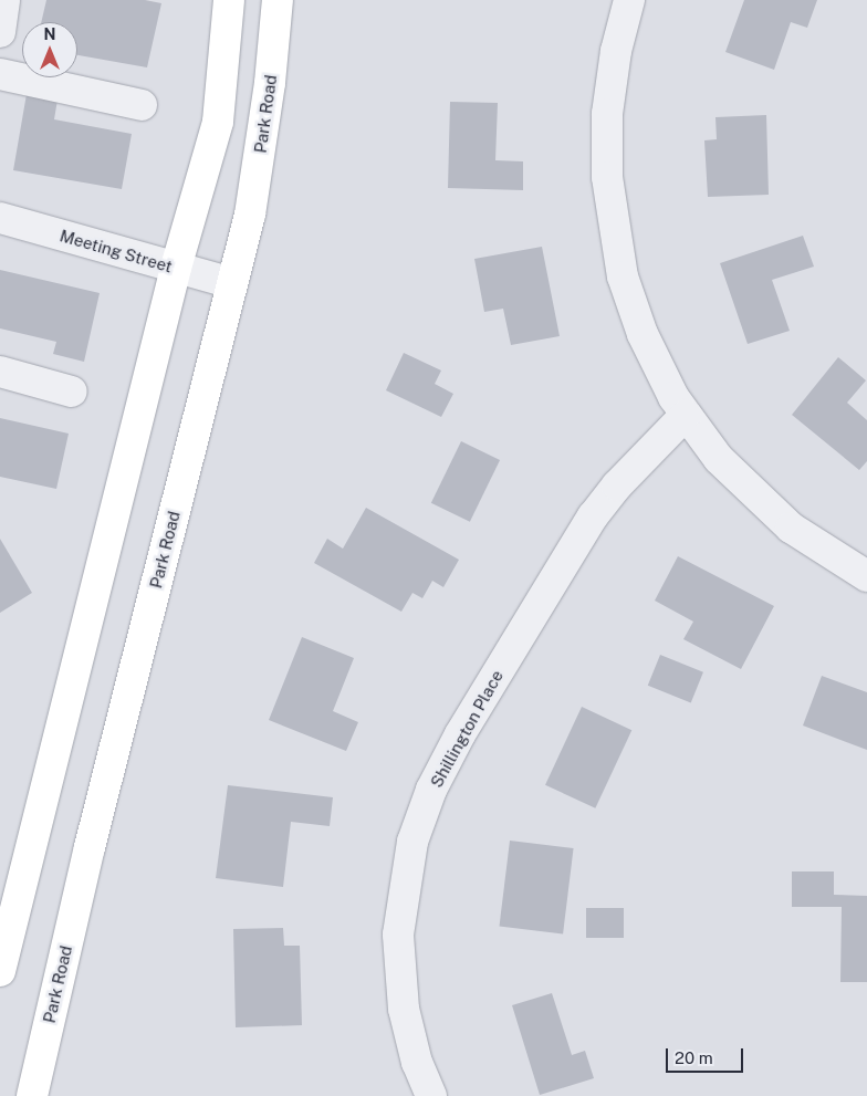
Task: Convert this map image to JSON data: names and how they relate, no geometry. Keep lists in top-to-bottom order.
{
  "streets": {
    "main road": ["Park Road"],
    "street": ["Meeting Street", "Shillington Place"]
  },
  "crossings": [
    ["Park Road", "Meeting Street"]
  ],
  "scale_bar": "20 m",
  "north": "top"
}
